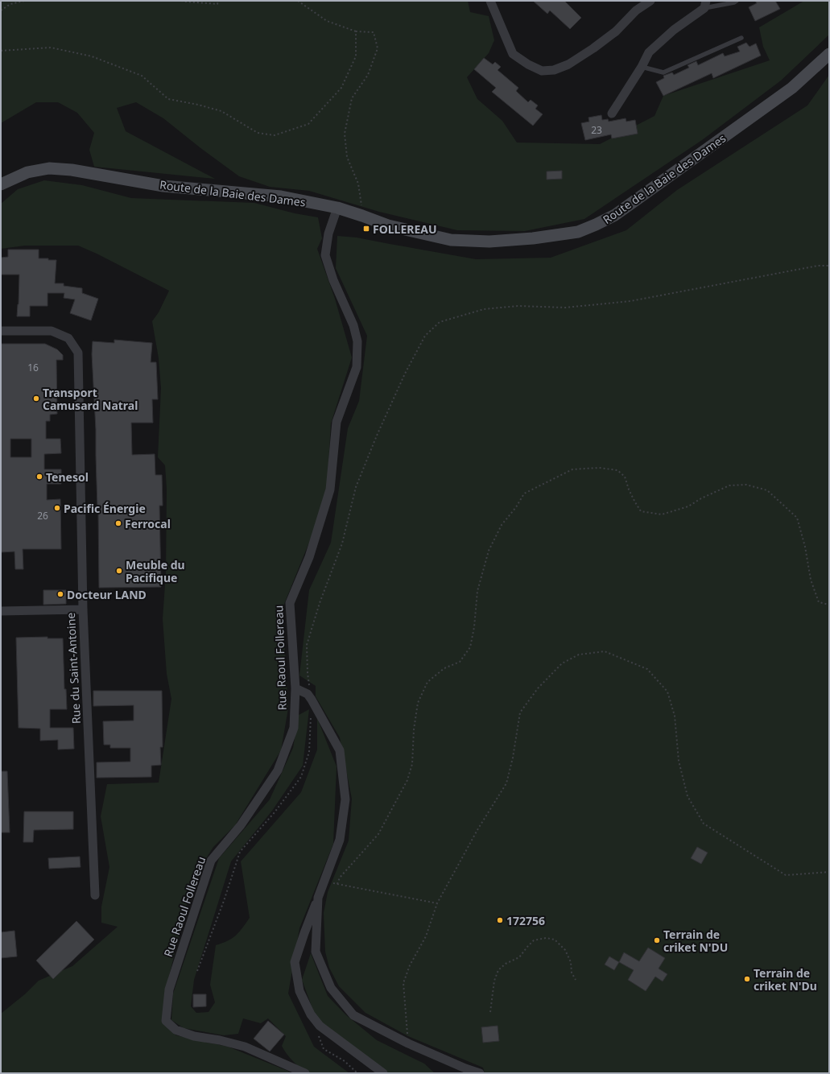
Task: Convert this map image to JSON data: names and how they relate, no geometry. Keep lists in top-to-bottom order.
{
  "streets": {
    "main road": ["Route de la Baie des Dames"],
    "street": ["Rue Raoul Follereau", "Rue du Saint-Antoine"]
  },
  "crossings": [
    ["Route de la Baie des Dames", "Rue Raoul Follereau"]
  ],
  "places": {
    "transit": ["FOLLEREAU"],
    "other": [
      "Transport Camusard Natral",
      "Tenesol",
      "Pacific Énergie",
      "Ferrocal",
      "Meuble du Pacifique",
      "Docteur LAND",
      "172756",
      "Terrain de criket N'DU",
      "Terrain de criket N'Du"
    ]
  },
  "house_numbers": ["23", "16", "26"]
}
